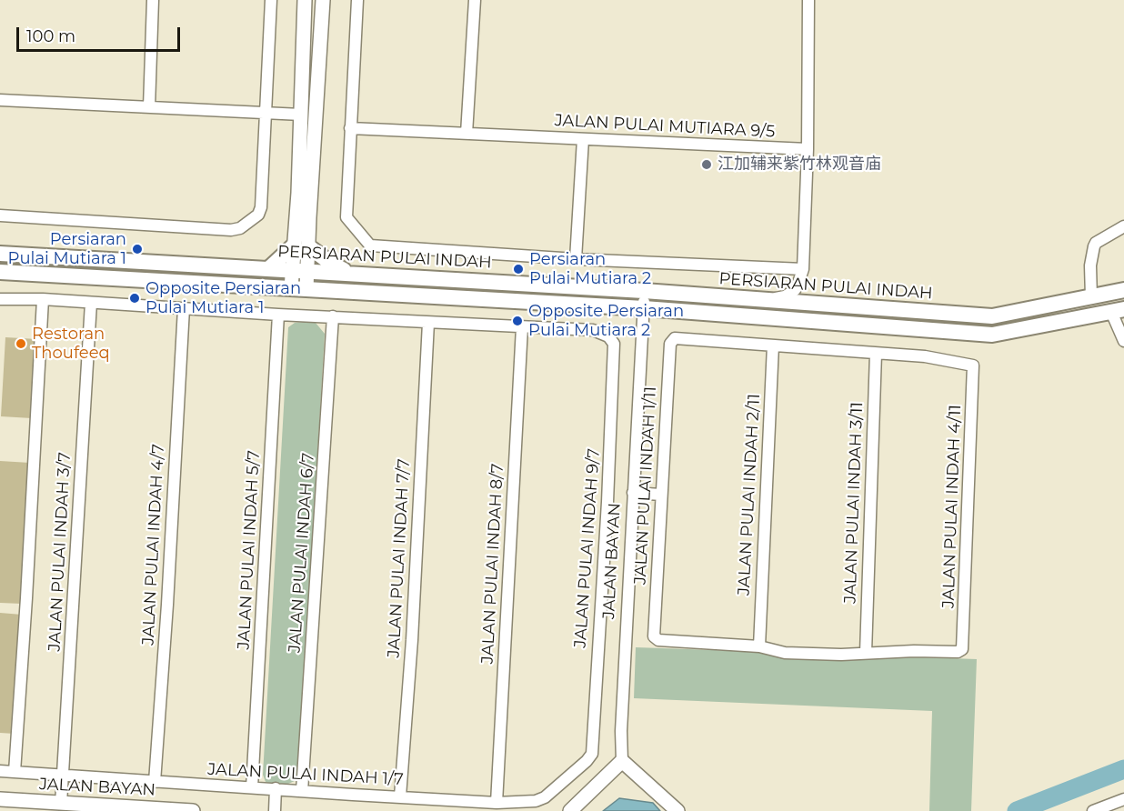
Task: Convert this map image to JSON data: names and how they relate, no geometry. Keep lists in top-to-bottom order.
{
  "streets": {
    "main road": ["PERSIARAN PULAI INDAH"],
    "street": [
      "JALAN PULAI MUTIARA 9/5",
      "JALAN PULAI INDAH 1/11",
      "JALAN PULAI INDAH 2/11",
      "JALAN PULAI INDAH 3/11",
      "JALAN PULAI INDAH 4/11",
      "JALAN PULAI INDAH 4/7",
      "JALAN PULAI INDAH 9/7",
      "JALAN PULAI INDAH 5/7",
      "JALAN PULAI INDAH 3/7",
      "JALAN PULAI INDAH 6/7",
      "JALAN PULAI INDAH 7/7",
      "JALAN BAYAN",
      "JALAN PULAI INDAH 8/7",
      "JALAN PULAI INDAH 1/7"
    ]
  },
  "crossings": [
    ["PERSIARAN PULAI INDAH", "JALAN BAYAN"],
    ["JALAN PULAI INDAH 1/11", "JALAN PULAI INDAH 2/11"],
    ["JALAN PULAI INDAH 3/11", "JALAN PULAI INDAH 4/11"],
    ["JALAN PULAI INDAH 4/7", "JALAN PULAI INDAH 1/7"],
    ["JALAN PULAI INDAH 9/7", "JALAN PULAI INDAH 8/7"],
    ["JALAN PULAI INDAH 9/7", "JALAN PULAI INDAH 1/7"],
    ["JALAN PULAI INDAH 5/7", "JALAN PULAI INDAH 1/7"],
    ["JALAN PULAI INDAH 3/7", "JALAN BAYAN"],
    ["JALAN PULAI INDAH 3/7", "JALAN PULAI INDAH 1/7"],
    ["JALAN PULAI INDAH 6/7", "JALAN PULAI INDAH 1/7"],
    ["JALAN PULAI INDAH 7/7", "JALAN PULAI INDAH 1/7"],
    ["JALAN PULAI INDAH 8/7", "JALAN PULAI INDAH 1/7"]
  ],
  "places": [
    "江加辅来紫竹林观音庙",
    "Persiaran Pulai Mutiara 1",
    "Persiaran Pulai Mutiara 2",
    "Opposite Persiaran Pulai Mutiara 1",
    "Opposite Persiaran Pulai Mutiara 2",
    "Restoran Thoufeeq"
  ],
  "scale_bar": "100 m"
}
